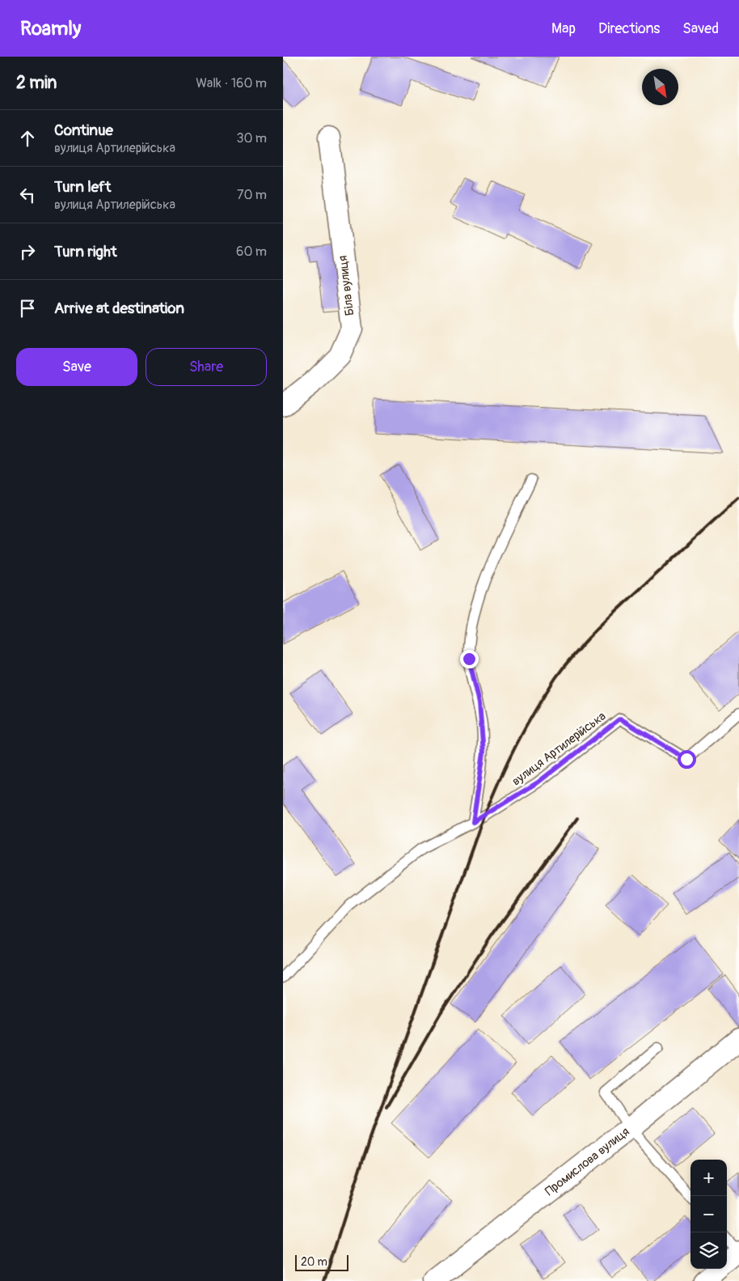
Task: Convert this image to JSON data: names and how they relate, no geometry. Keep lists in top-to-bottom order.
{
  "streets": {
    "street": ["Біла вулиця", "Промислова вулиця"],
    "lane": ["вулиця Артилерійська"]
  },
  "scale_bar": "20 m",
  "north": "bottom right",
  "page": {
    "header": "Roamly",
    "nav": ["Map", "Directions", "Saved"],
    "heading": ["2 min", "Walk · 160 m"],
    "list": [
      ["Continue", "вулиця Артилерійська", "30 m"],
      ["Turn left", "вулиця Артилерійська", "70 m"],
      ["Turn right", "60 m"],
      "Arrive at destination"
    ],
    "buttons": ["Save", "Share"],
    "map_buttons": ["+", "−"],
    "scale": "20 m"
  }
}
